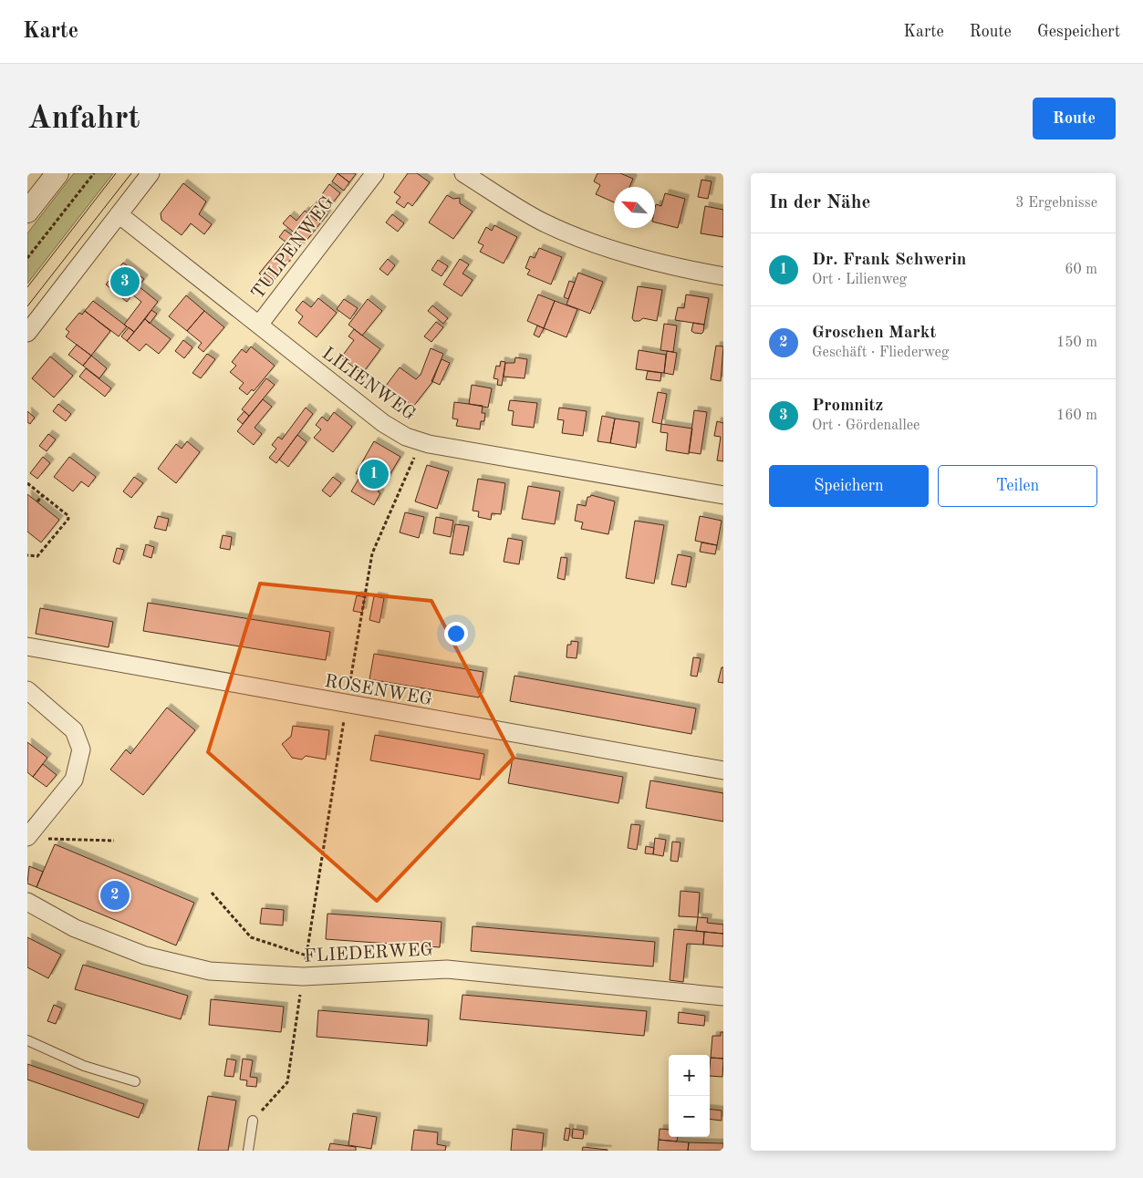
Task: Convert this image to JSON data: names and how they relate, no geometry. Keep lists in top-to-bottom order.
{
  "streets": {
    "street": [
      "TULPENWEG",
      "LILIENWEG",
      "ROSENWEG",
      "FLIEDERWEG"
    ]
  },
  "crossings": [
    ["TULPENWEG", "LILIENWEG"]
  ],
  "north": "top left",
  "page": {
    "header": "Karte",
    "nav": ["Karte", "Route", "Gespeichert"],
    "buttons": [
      "Route",
      ["Speichern", "Teilen"]
    ],
    "title": "Anfahrt",
    "heading": ["In der Nähe", "3 Ergebnisse"],
    "list": [
      {
        "mark": "1",
        "name": "Dr. Frank Schwerin",
        "note": "Ort · Lilienweg",
        "value": "60 m"
      },
      {
        "mark": "2",
        "name": "Groschen Markt",
        "note": "Geschäft · Fliederweg",
        "value": "150 m"
      },
      {
        "mark": "3",
        "name": "Promnitz",
        "note": "Ort · Gördenallee",
        "value": "160 m"
      }
    ],
    "pins": ["3", "1", "2"],
    "map_buttons": ["+", "−"]
  }
}
